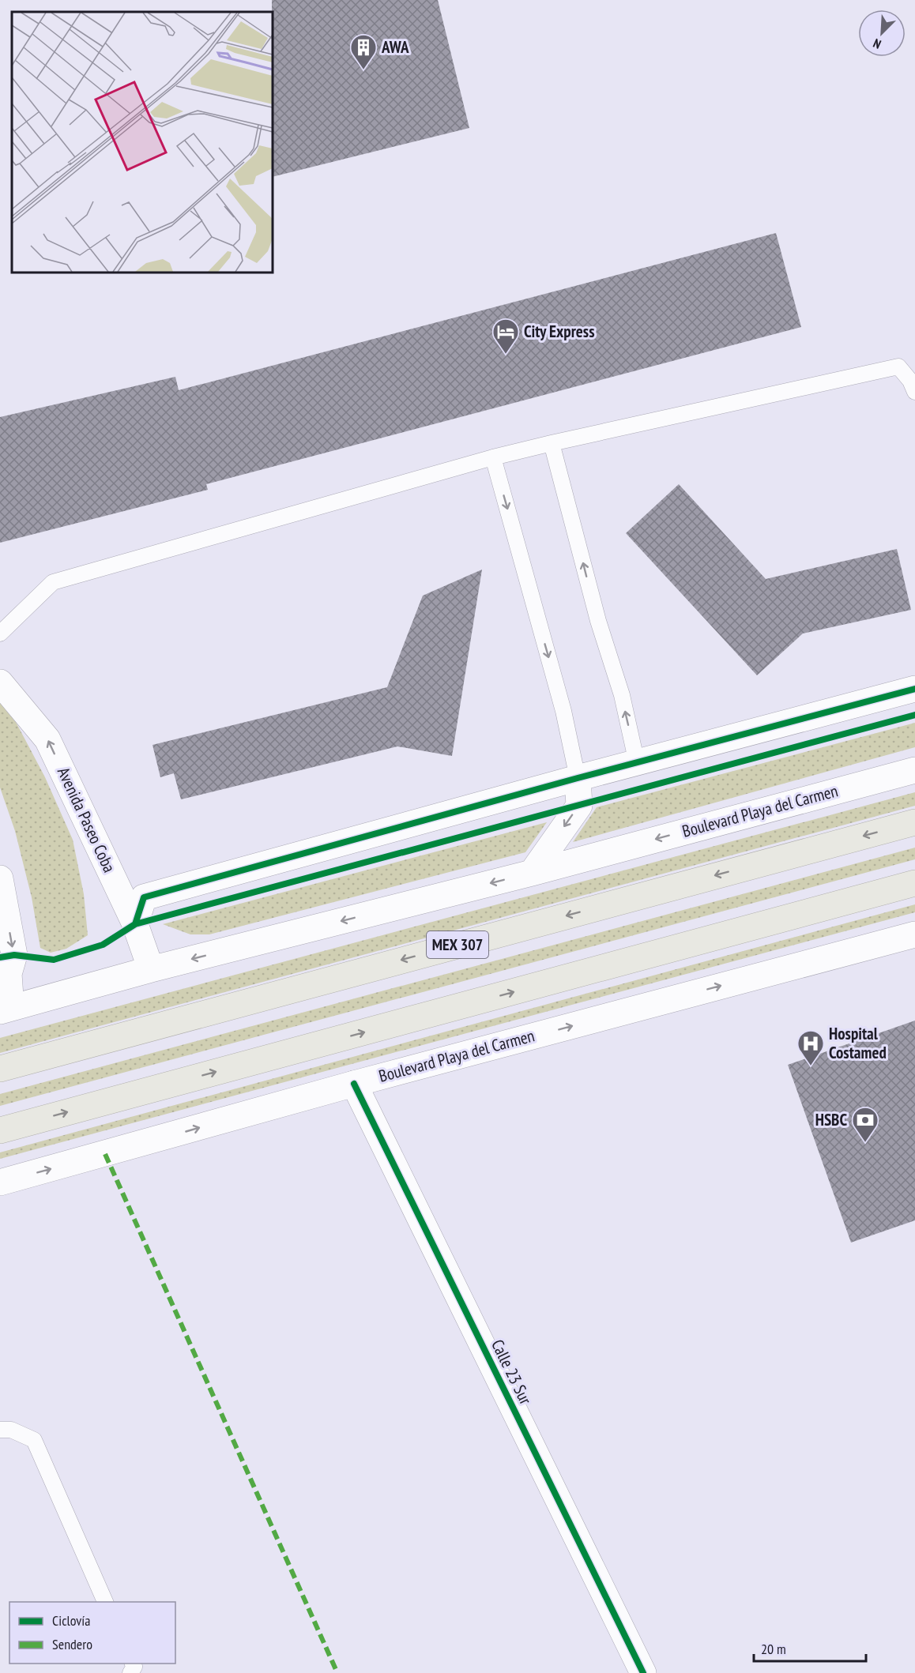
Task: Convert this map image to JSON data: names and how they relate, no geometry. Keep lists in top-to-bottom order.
{
  "streets": {
    "highway": ["MEX 307"],
    "main road": ["Boulevard Playa del Carmen", "Avenida Paseo Coba", "Calle 23 Sur"]
  },
  "crossings": [
    ["Boulevard Playa del Carmen", "Avenida Paseo Coba"],
    ["Boulevard Playa del Carmen", "Calle 23 Sur"]
  ],
  "one_way": ["Avenida Paseo Coba"],
  "places": {
    "building": ["AWA"],
    "hotel": ["City Express"],
    "hospital": ["Hospital Costamed"],
    "bank": ["HSBC"]
  },
  "legend": ["Ciclovía", "Sendero"],
  "scale_bar": "20 m",
  "north": "bottom left"
}
